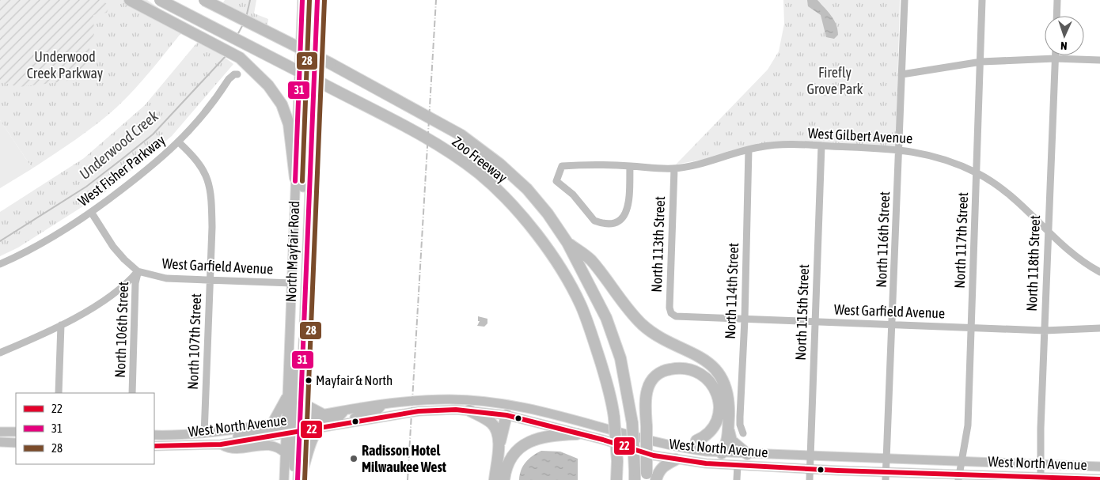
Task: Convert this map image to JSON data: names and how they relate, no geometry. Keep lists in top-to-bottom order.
{
  "streets": {
    "highway": ["Zoo Freeway"],
    "main road": ["North Mayfair Road", "West North Avenue"],
    "street": [
      "West Gilbert Avenue",
      "West Fisher Parkway",
      "North 116th Street",
      "North 117th Street",
      "North 113th Street",
      "North 118th Street",
      "West Garfield Avenue",
      "North 114th Street",
      "North 115th Street",
      "North 106th Street",
      "North 107th Street"
    ]
  },
  "crossings": [
    ["West Gilbert Avenue", "North 116th Street"],
    ["West Gilbert Avenue", "North 117th Street"],
    ["West Gilbert Avenue", "North 113th Street"],
    ["West Gilbert Avenue", "North 118th Street"],
    ["West Gilbert Avenue", "North 114th Street"],
    ["West Gilbert Avenue", "North 115th Street"],
    ["West Fisher Parkway", "North 106th Street"],
    ["West Fisher Parkway", "North 107th Street"],
    ["North 116th Street", "West Garfield Avenue"],
    ["North 116th Street", "West North Avenue"],
    ["North 117th Street", "West Garfield Avenue"],
    ["North 117th Street", "West North Avenue"],
    ["North 113th Street", "West Garfield Avenue"],
    ["North Mayfair Road", "West Garfield Avenue"],
    ["North Mayfair Road", "West North Avenue"],
    ["North 118th Street", "West Garfield Avenue"],
    ["North 118th Street", "West North Avenue"],
    ["West Garfield Avenue", "North 114th Street"],
    ["West Garfield Avenue", "North 115th Street"],
    ["West Garfield Avenue", "North 106th Street"],
    ["West Garfield Avenue", "North 107th Street"],
    ["North 115th Street", "West North Avenue"],
    ["North 107th Street", "West North Avenue"]
  ],
  "water": ["Underwood Creek"],
  "parks": ["Underwood Creek Parkway", "Firefly Grove Park"],
  "places": ["Mayfair & North", "Radisson Hotel Milwaukee West"],
  "lines": ["transit line 31", "transit line 28", "transit line 22"],
  "legend": ["22", "31", "28"],
  "north": "bottom"
}
